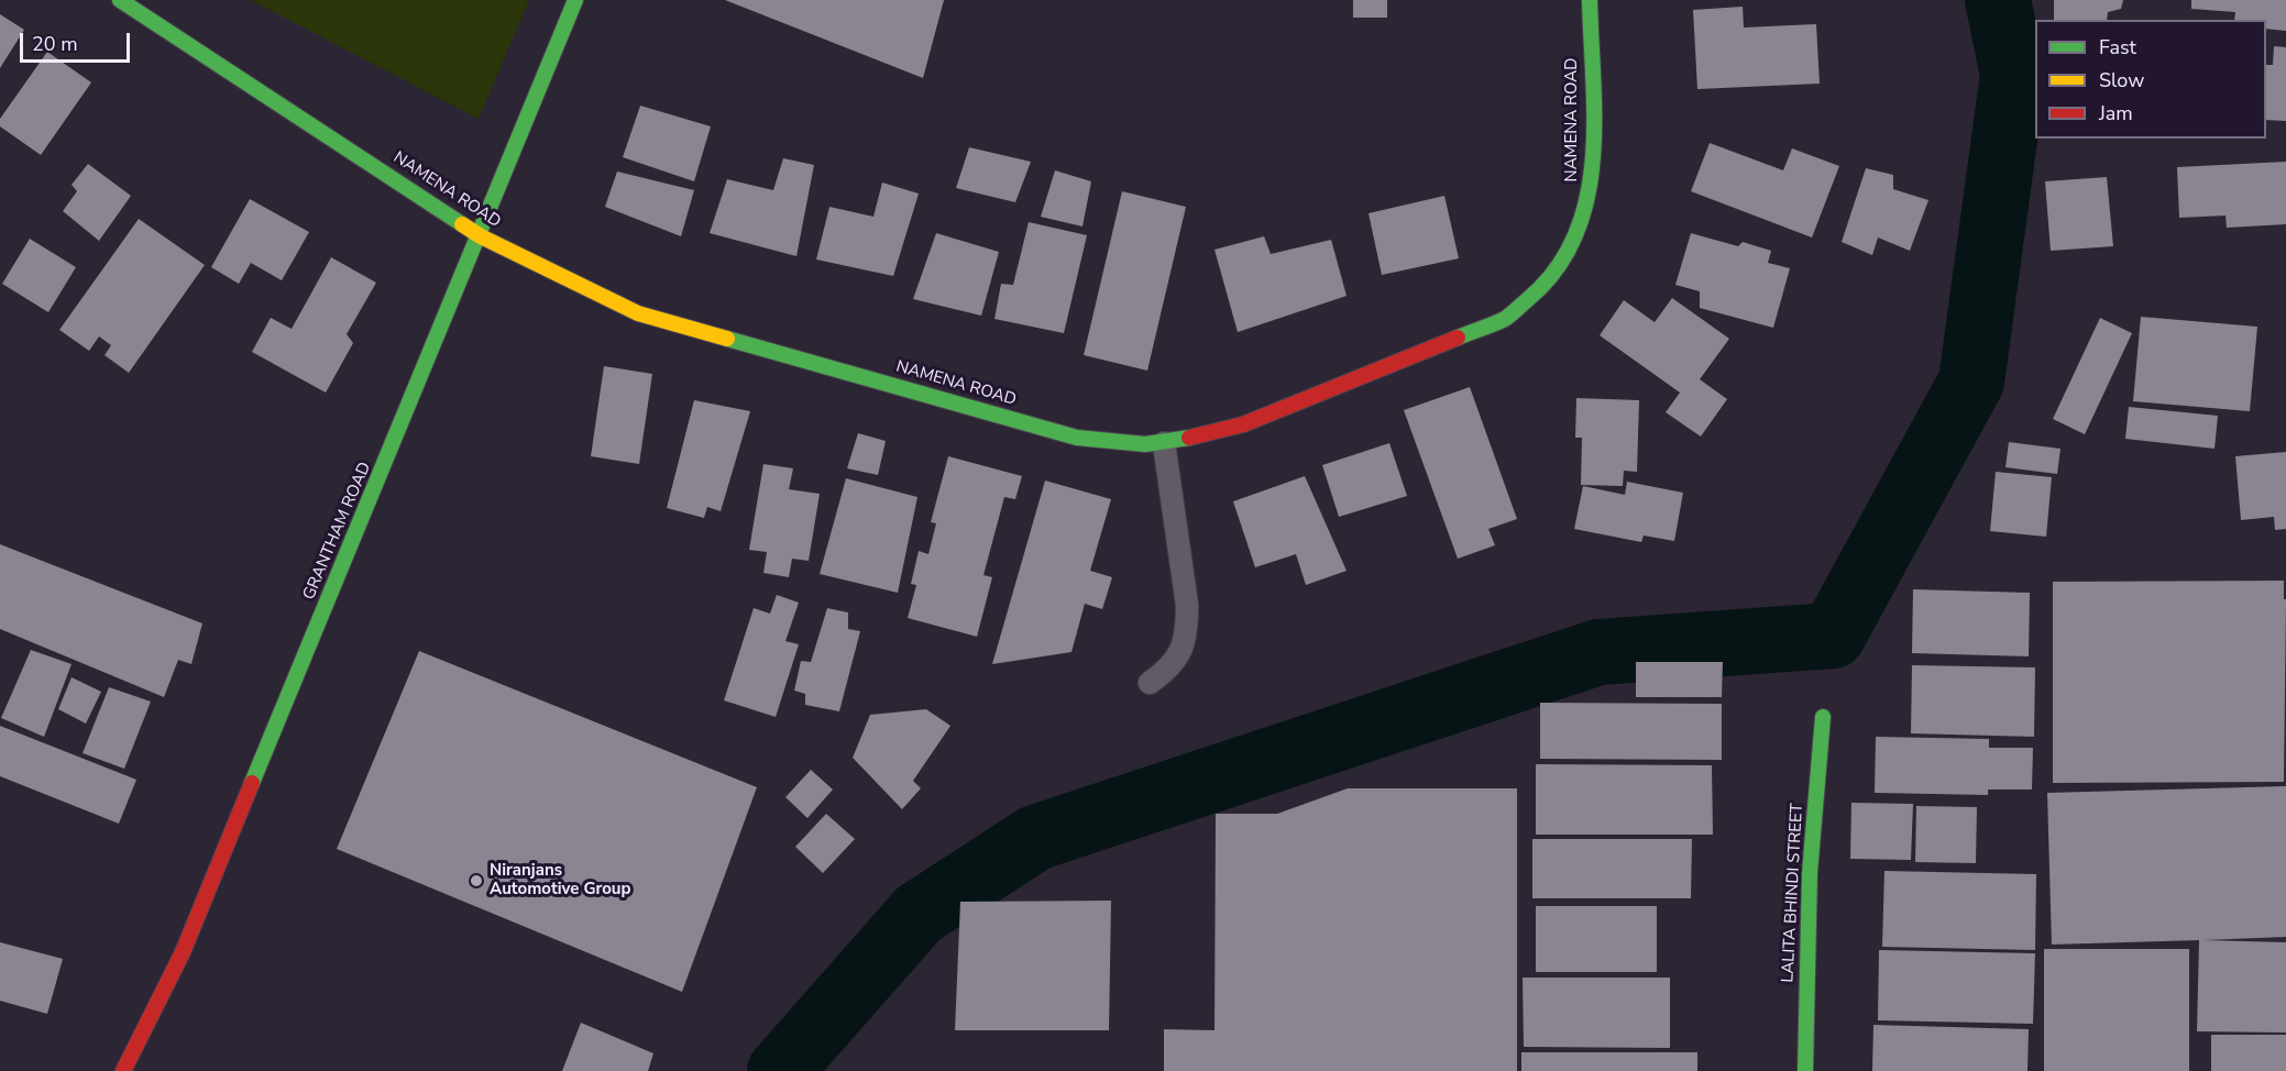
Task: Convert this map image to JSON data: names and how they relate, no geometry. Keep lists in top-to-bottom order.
{
  "streets": {
    "street": ["NAMENA ROAD", "GRANTHAM ROAD", "LALITA BHINDI STREET"]
  },
  "crossings": [
    ["NAMENA ROAD", "GRANTHAM ROAD"]
  ],
  "places": ["Niranjans Automotive Group"],
  "legend": ["Fast", "Slow", "Jam"],
  "scale_bar": "20 m"
}
